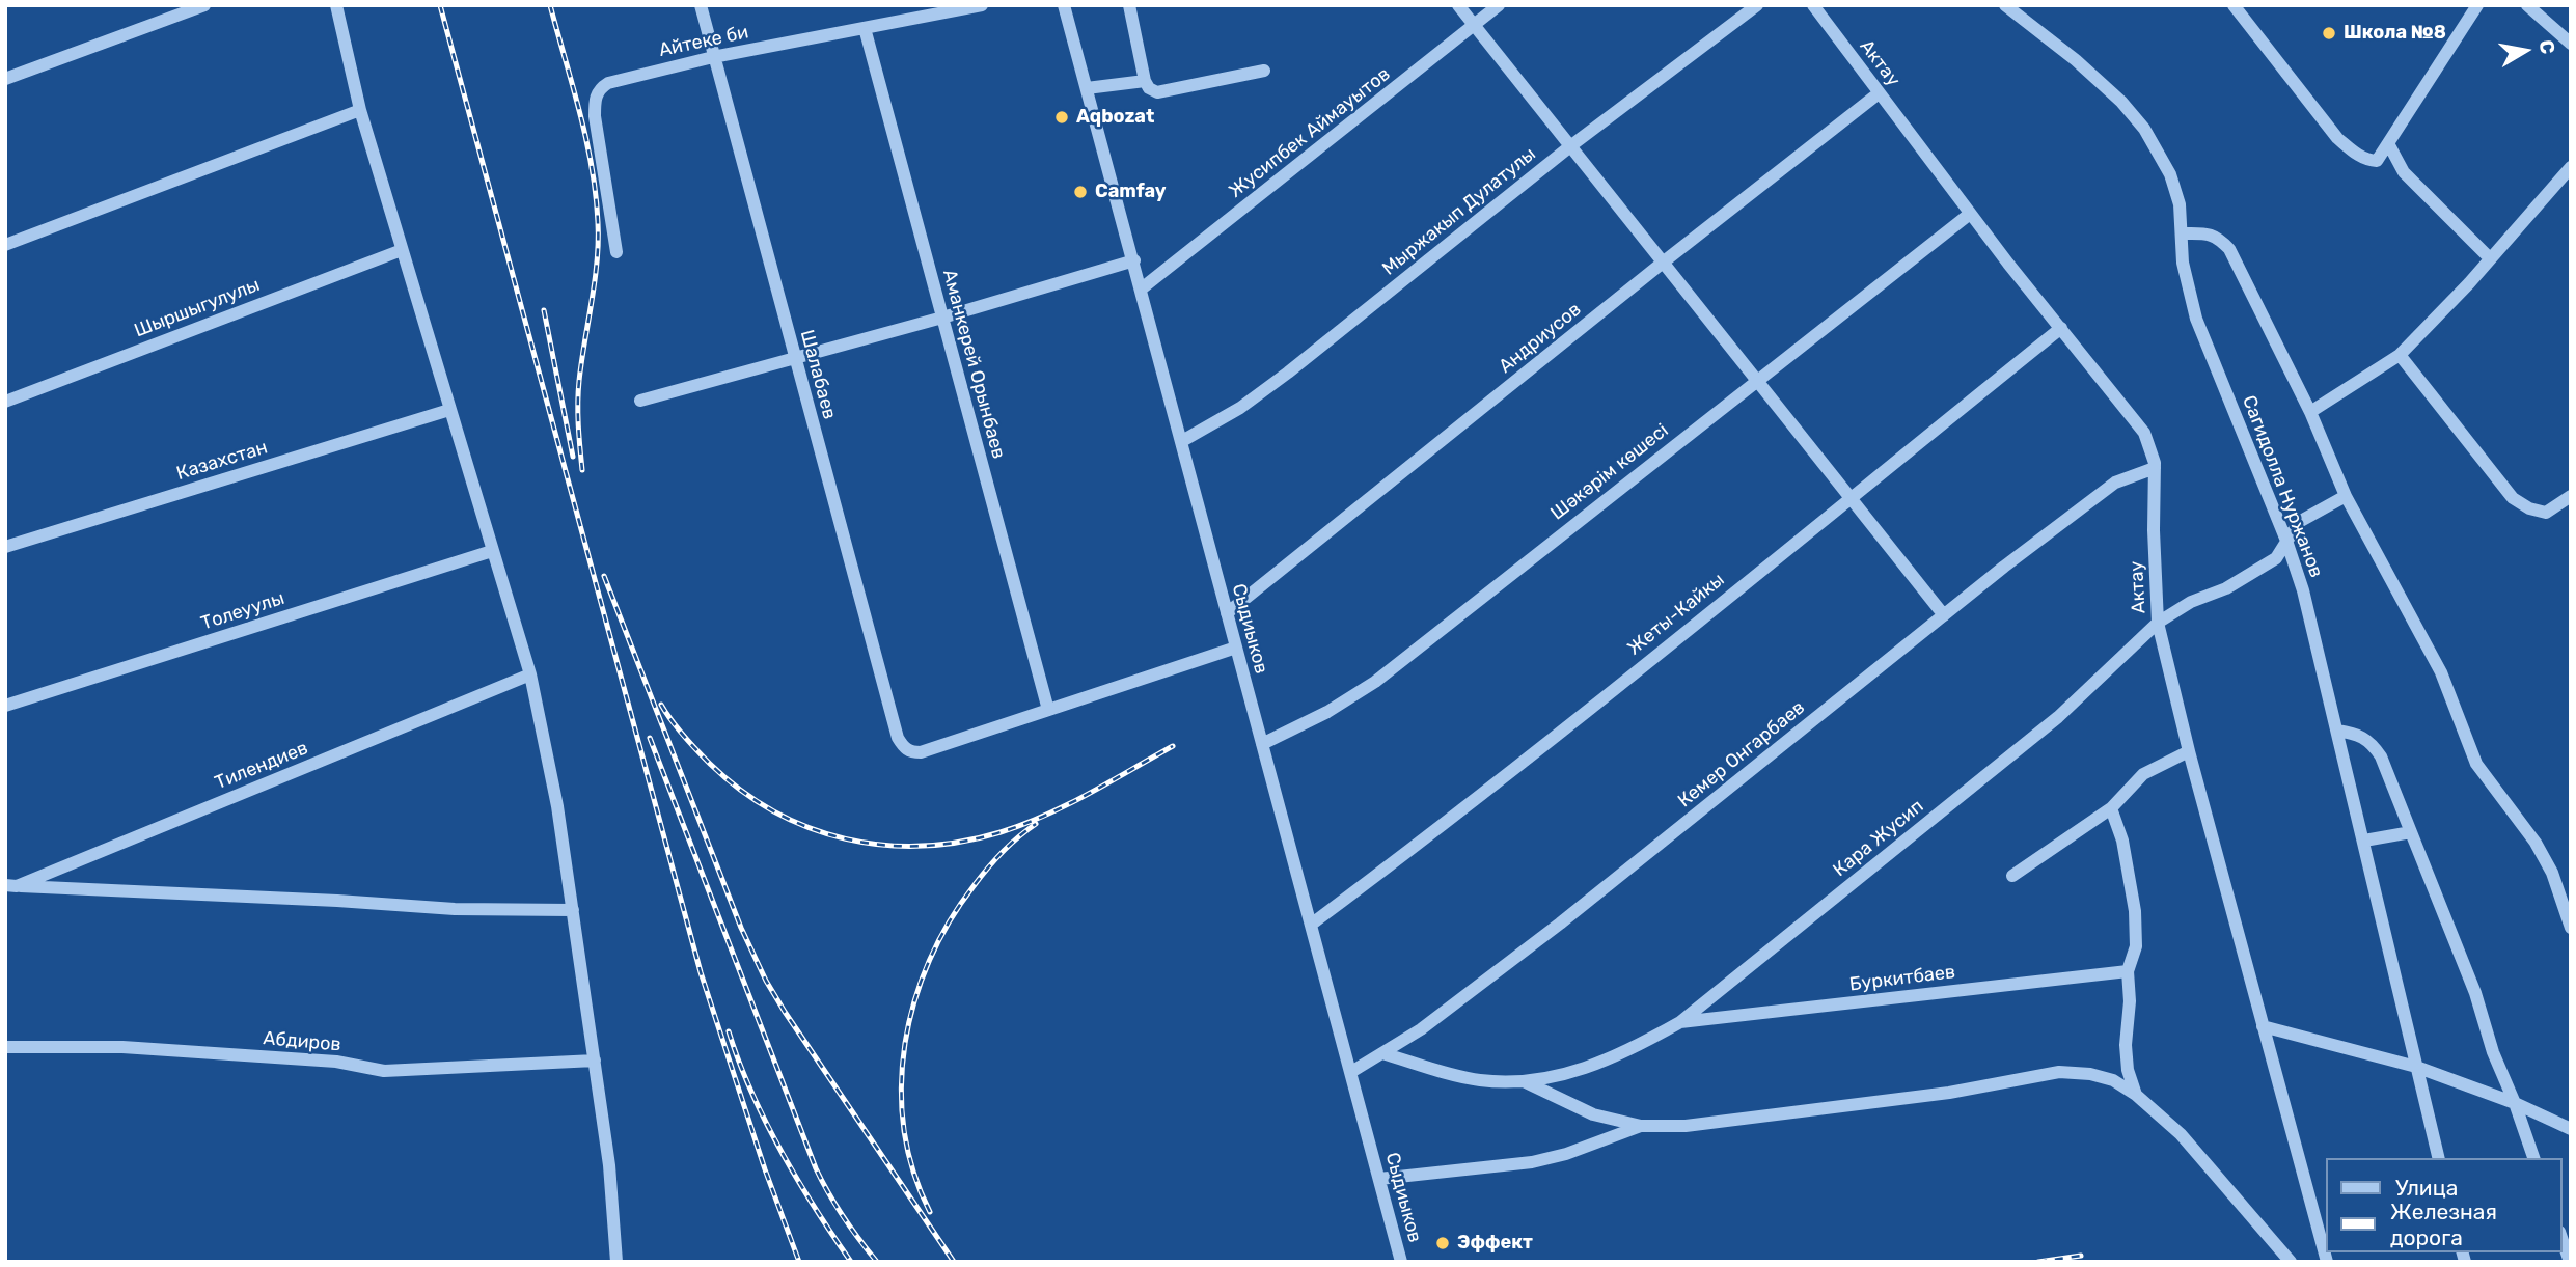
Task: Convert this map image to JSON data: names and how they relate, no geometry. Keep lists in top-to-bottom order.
{
  "streets": {
    "street": [
      "Айтеке би",
      "Актау",
      "Жусипбек Аймауытов",
      "Мыржакып Дулатулы",
      "Шыршыгулулы",
      "Андриусов",
      "Аманкерей Орынбаев",
      "Шалабаев",
      "Казахстан",
      "Шәкәрім көшесі",
      "Сагидолла Нуржанов",
      "Толеуулы",
      "Жеты-Кайкы",
      "Сыдиыков",
      "Кемер Онгарбаев",
      "Тилендиев",
      "Кара Жусип",
      "Буркитбаев",
      "Абдиров"
    ]
  },
  "crossings": [
    ["Айтеке би", "Аманкерей Орынбаев"],
    ["Айтеке би", "Шалабаев"],
    ["Актау", "Андриусов"],
    ["Актау", "Шәкәрім көшесі"],
    ["Актау", "Жеты-Кайкы"],
    ["Актау", "Кемер Онгарбаев"],
    ["Актау", "Кара Жусип"],
    ["Жусипбек Аймауытов", "Сыдиыков"],
    ["Мыржакып Дулатулы", "Сыдиыков"],
    ["Андриусов", "Сыдиыков"],
    ["Аманкерей Орынбаев", "Шалабаев"],
    ["Шәкәрім көшесі", "Сыдиыков"],
    ["Сагидолла Нуржанов", "Кара Жусип"],
    ["Жеты-Кайкы", "Сыдиыков"],
    ["Сыдиыков", "Кемер Онгарбаев"],
    ["Кемер Онгарбаев", "Кара Жусип"],
    ["Кара Жусип", "Буркитбаев"]
  ],
  "places": [
    "Школа №8",
    "Aqbozat",
    "Camfay",
    "Эффект"
  ],
  "legend": ["Улица", "Железная дорога"],
  "north": "right"
}
